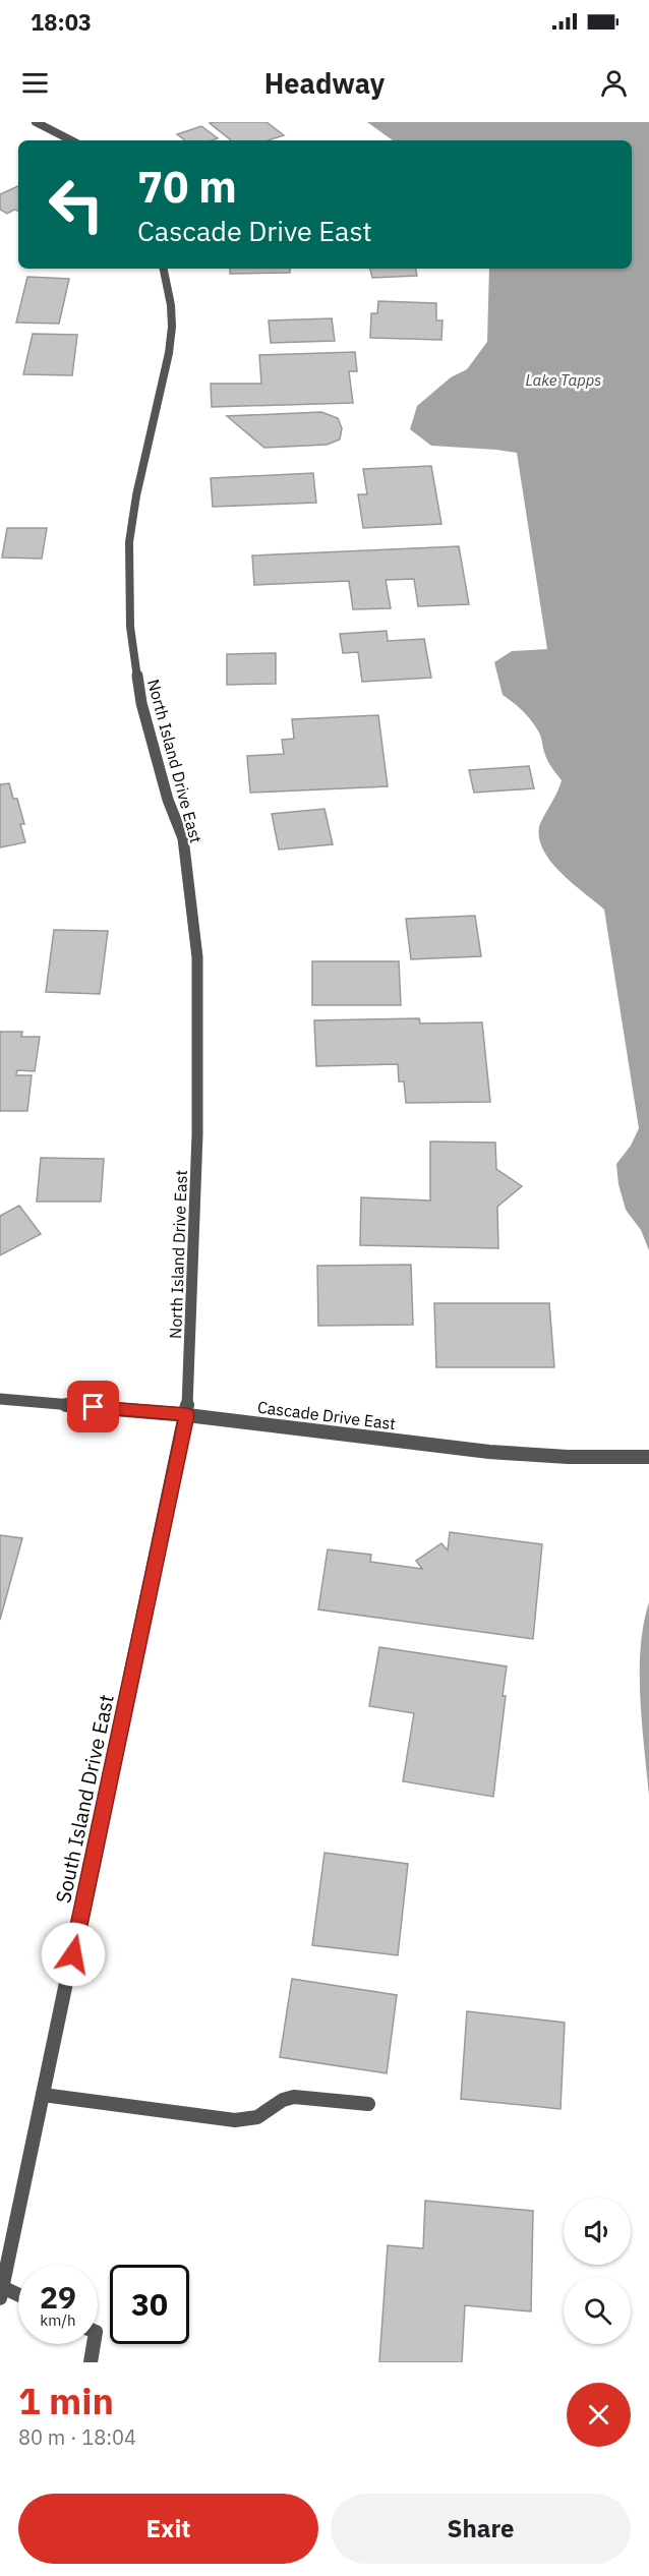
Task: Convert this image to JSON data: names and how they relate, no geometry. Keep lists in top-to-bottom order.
{
  "streets": {
    "street": ["North Island Drive East", "Cascade Drive East", "South Island Drive East"]
  },
  "crossings": [
    ["North Island Drive East", "Cascade Drive East"],
    ["North Island Drive East", "South Island Drive East"],
    ["Cascade Drive East", "South Island Drive East"]
  ],
  "water": ["Lake Tapps"],
  "page": {
    "status": "18:03",
    "header": "Headway",
    "turn": ["70 m", "Cascade Drive East"],
    "speed": "29 km/h",
    "limit": "30",
    "heading": ["1 min", "80 m · 18:04"],
    "buttons": ["Exit", "Share"]
  }
}
